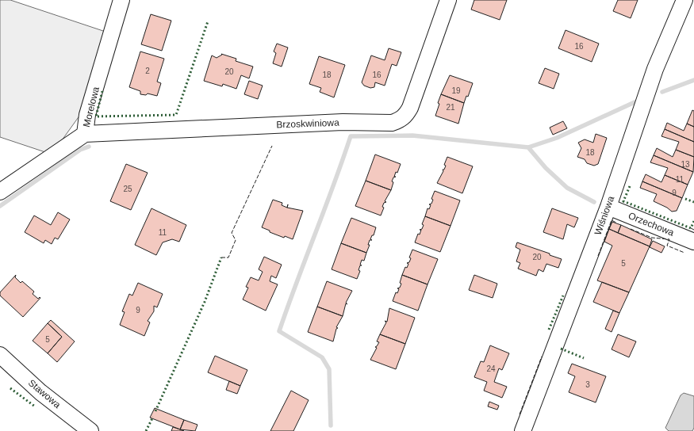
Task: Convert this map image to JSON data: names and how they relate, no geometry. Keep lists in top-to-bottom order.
{
  "streets": {
    "street": [
      "Morelowa",
      "Brzoskwiniowa",
      "Wiśniowa",
      "Orzechowa",
      "Stawowa"
    ]
  },
  "crossings": [
    ["Morelowa", "Brzoskwiniowa"],
    ["Wiśniowa", "Orzechowa"]
  ],
  "house_numbers": [
    "16",
    "2",
    "20",
    "18",
    "16",
    "19",
    "21",
    "18",
    "13",
    "11",
    "25",
    "9",
    "11",
    "20",
    "5",
    "9",
    "5",
    "24",
    "3"
  ]
}
